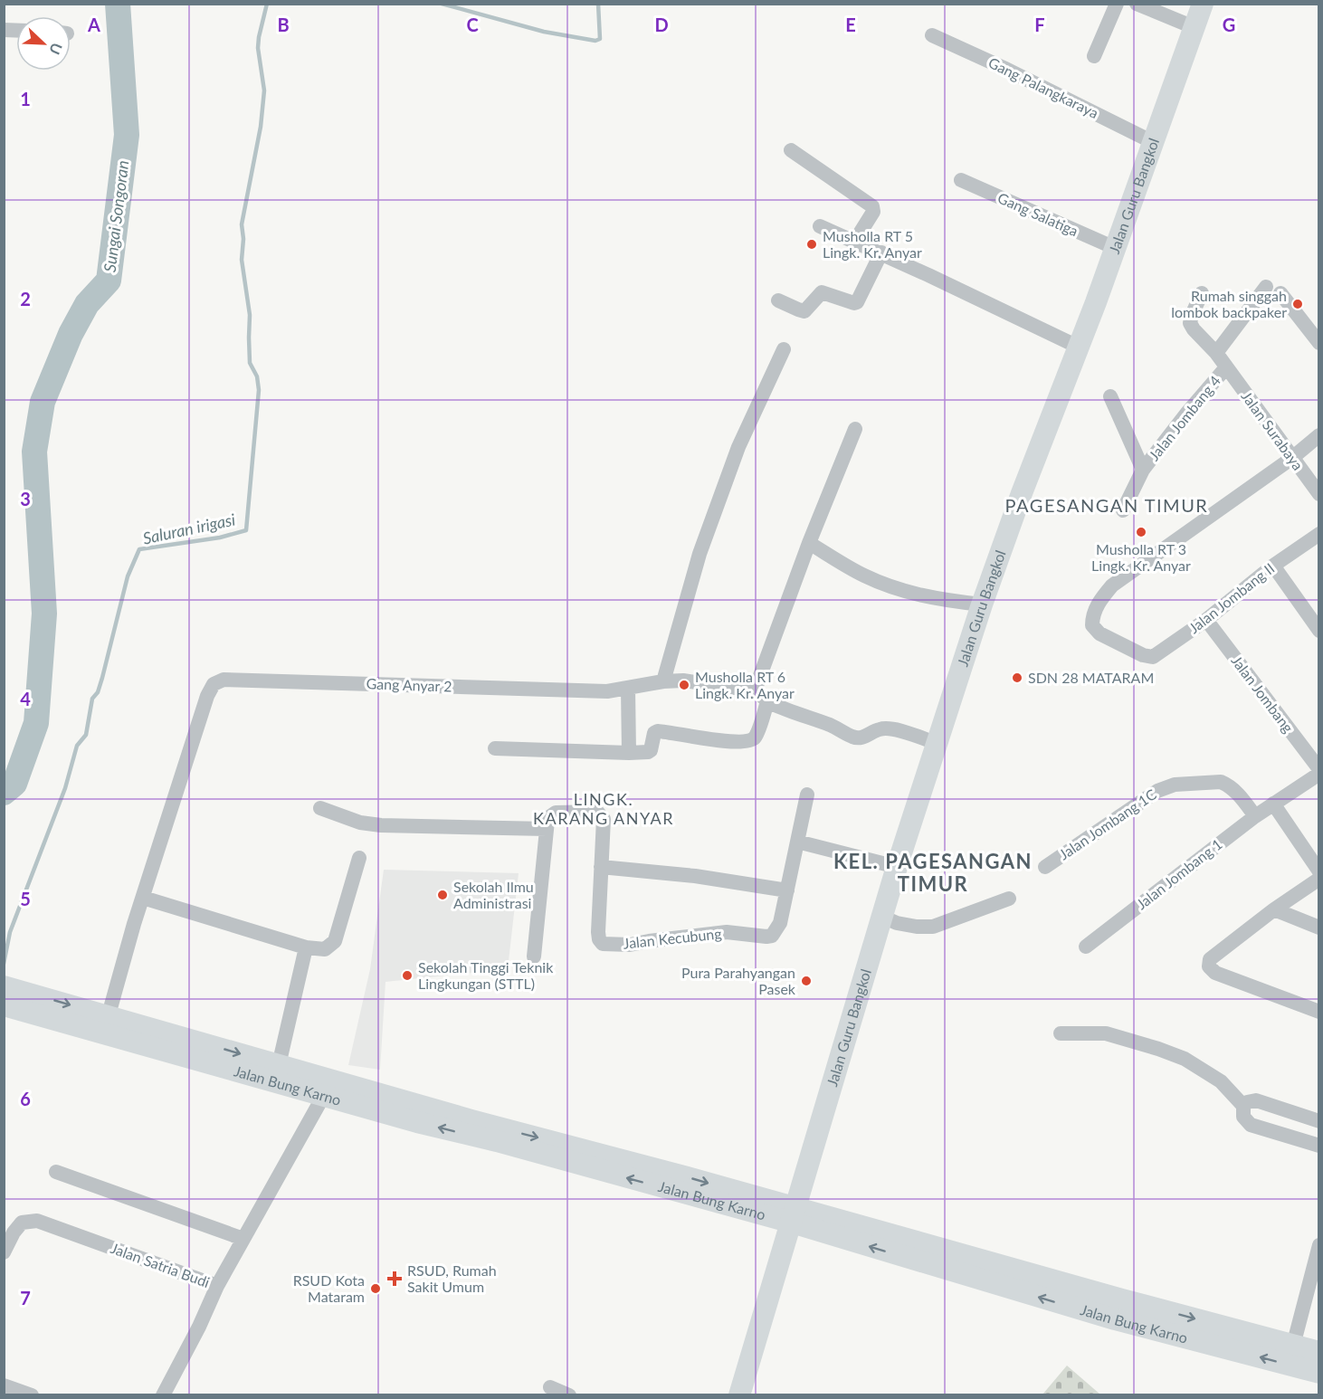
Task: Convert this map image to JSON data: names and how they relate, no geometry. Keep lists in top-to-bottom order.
{
  "streets": {
    "main road": ["Jalan Guru Bangkol", "Jalan Bung Karno"],
    "street": [
      "Gang Palangkaraya",
      "Gang Salatiga",
      "Jalan Jombang 4",
      "Jalan Surabaya",
      "Jalan Jombang II",
      "Gang Anyar 2",
      "Jalan Jombang",
      "Jalan Jombang 1C",
      "Jalan Jombang 1",
      "Jalan Kecubung",
      "Jalan Satria Budi"
    ]
  },
  "crossings": [
    ["Gang Palangkaraya", "Jalan Guru Bangkol"],
    ["Jalan Guru Bangkol", "Gang Salatiga"],
    ["Jalan Guru Bangkol", "Jalan Bung Karno"],
    ["Jalan Jombang 4", "Jalan Surabaya"],
    ["Jalan Surabaya", "Jalan Jombang II"],
    ["Jalan Jombang II", "Jalan Jombang"],
    ["Gang Anyar 2", "Jalan Bung Karno"],
    ["Jalan Jombang 1C", "Jalan Jombang 1"],
    ["Jalan Bung Karno", "Jalan Satria Budi"]
  ],
  "districts": ["PAGESANGAN TIMUR", "LINGK. KARANG ANYAR", "KEL. PAGESANGAN TIMUR"],
  "water": ["Sungai Songoran", "Saluran irigasi"],
  "places": {
    "other": [
      "Musholla RT 5 Lingk. Kr. Anyar",
      "Rumah singgah lombok backpaker",
      "Musholla RT 3 Lingk. Kr. Anyar",
      "SDN 28 MATARAM",
      "Musholla RT 6 Lingk. Kr. Anyar",
      "Sekolah Ilmu Administrasi",
      "Sekolah Tinggi Teknik Lingkungan (STTL)",
      "Pura Parahyangan Pasek",
      "RSUD Kota Mataram"
    ],
    "health": ["RSUD, Rumah Sakit Umum"]
  },
  "north": "bottom right",
  "grid": {
    "columns": [
      "A",
      "B",
      "C",
      "D",
      "E",
      "F",
      "G"
    ],
    "rows": [
      "1",
      "2",
      "3",
      "4",
      "5",
      "6",
      "7"
    ]
  }
}
